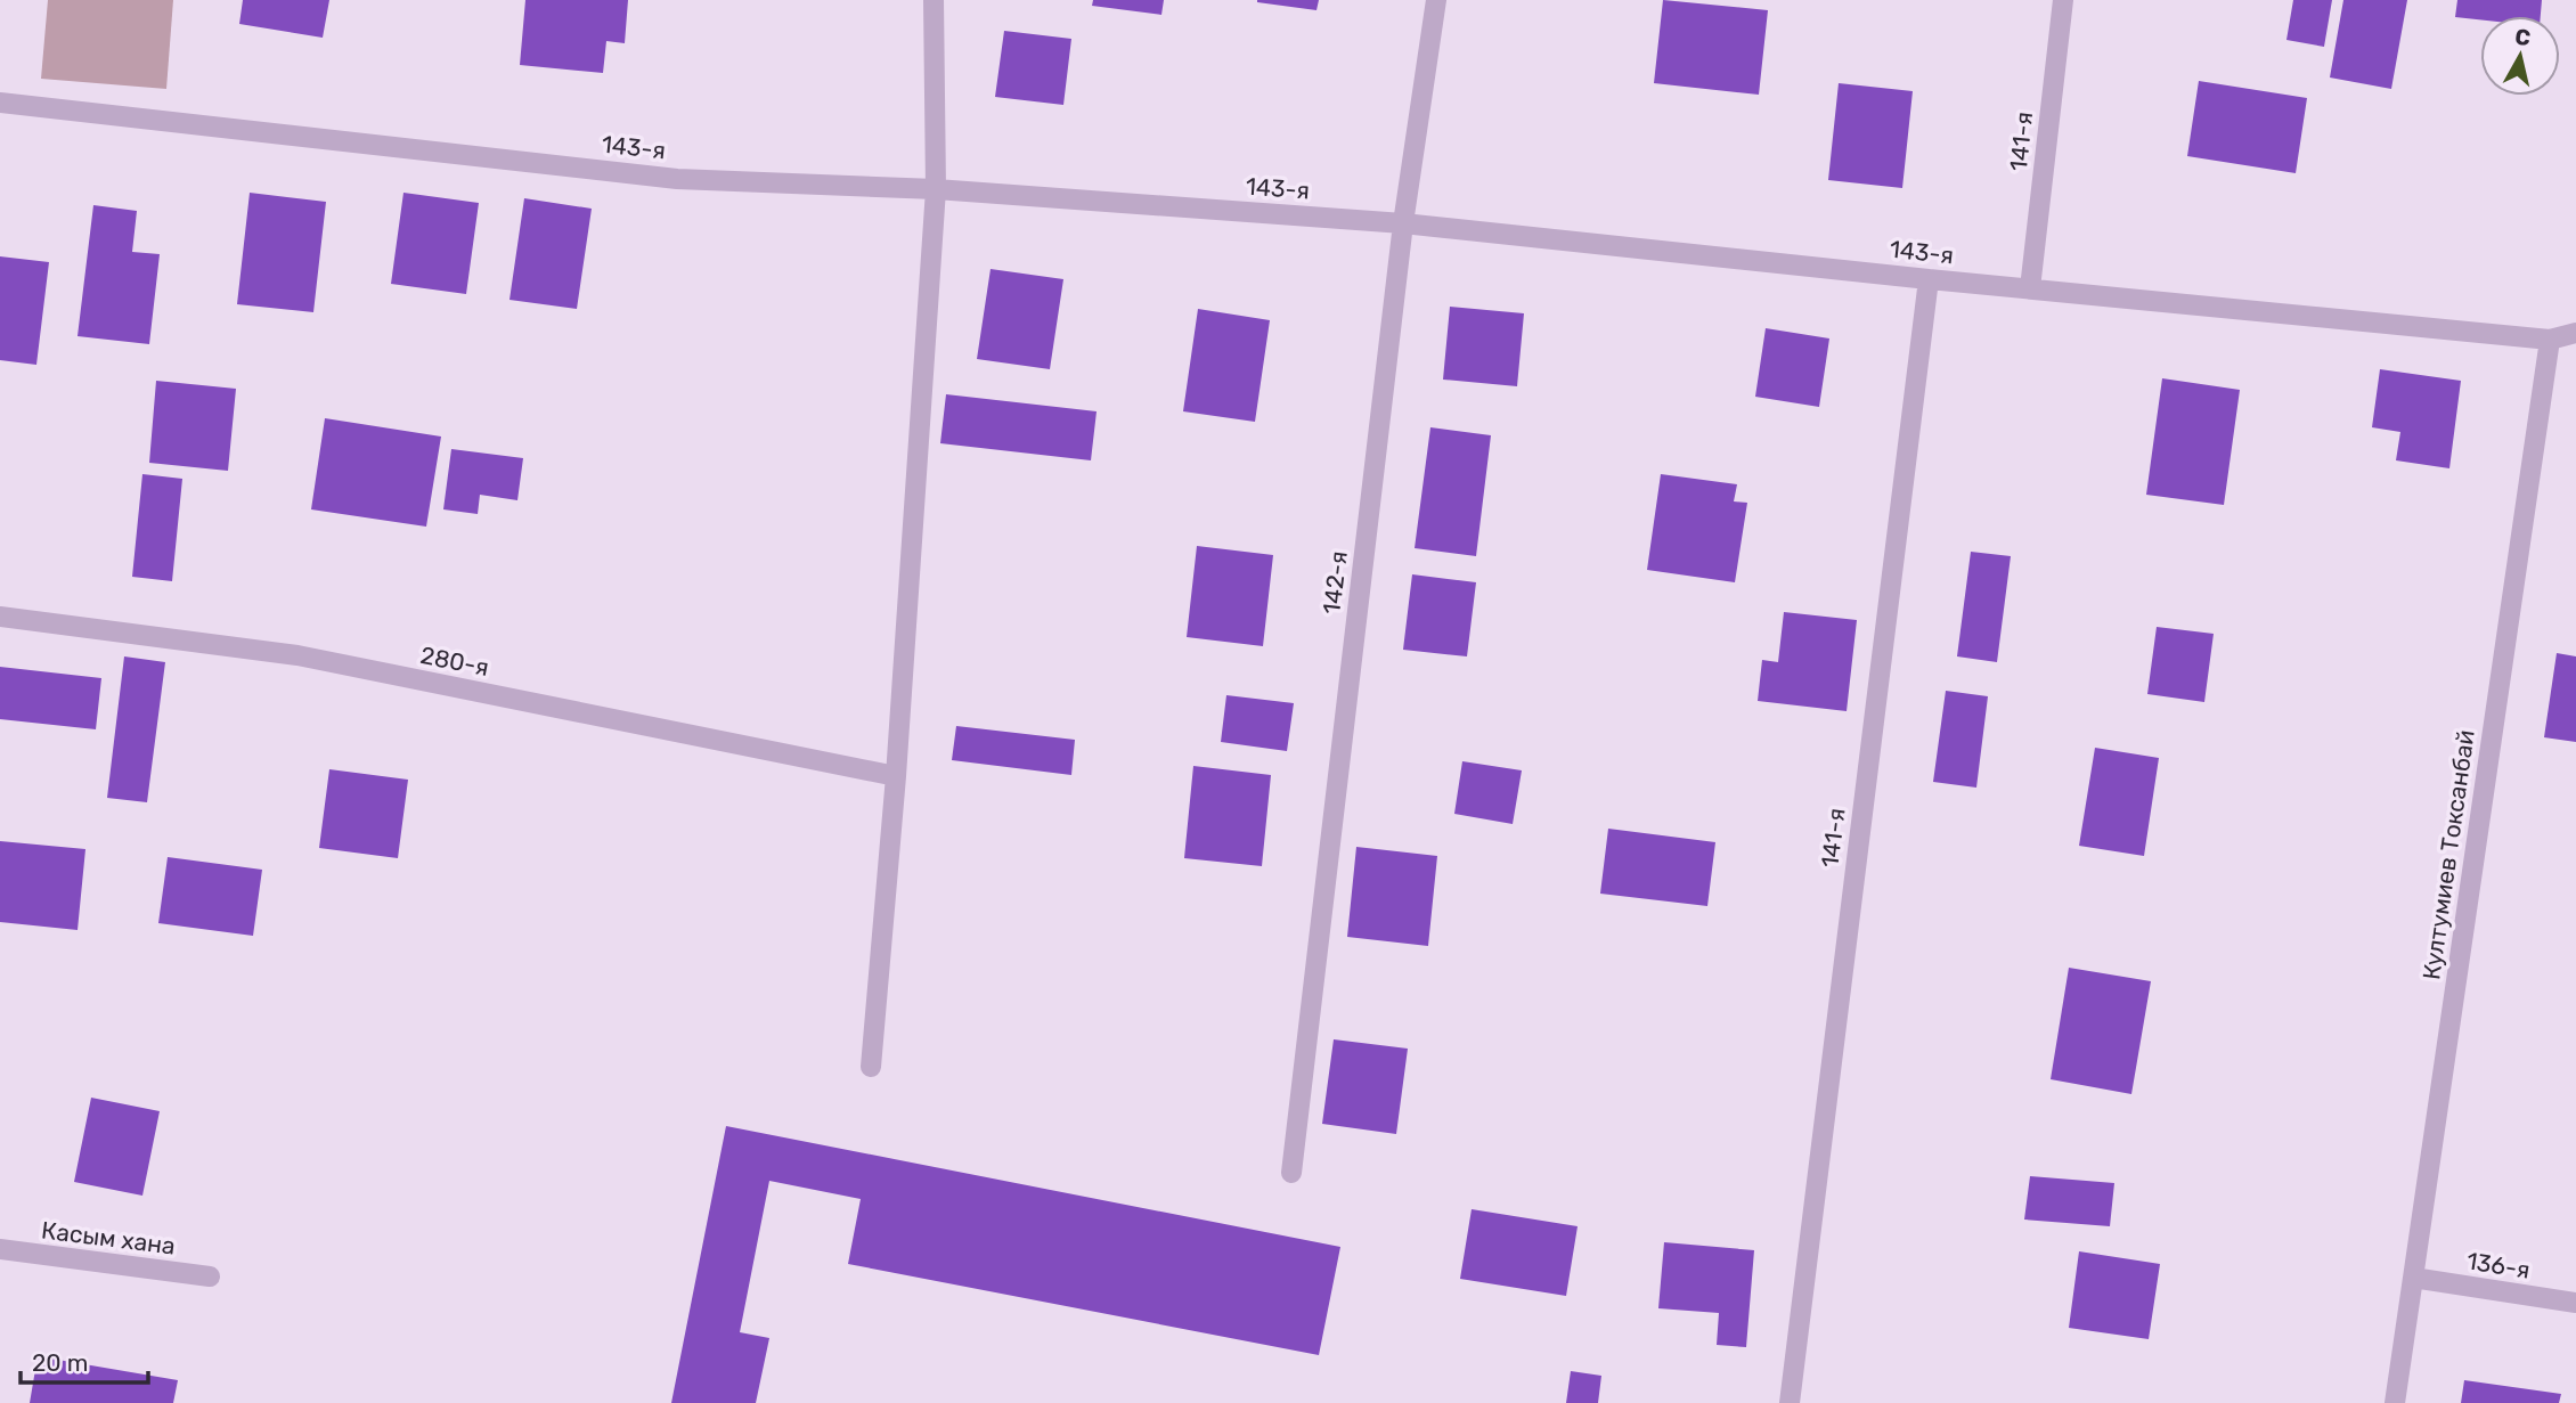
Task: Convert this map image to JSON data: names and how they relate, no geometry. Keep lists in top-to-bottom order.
{
  "streets": {
    "street": [
      "141-я",
      "143-я",
      "142-я",
      "280-я",
      "Култумиев Токсанбай",
      "Касым хана",
      "136-я"
    ]
  },
  "crossings": [
    ["141-я", "143-я"],
    ["143-я", "142-я"],
    ["143-я", "Култумиев Токсанбай"],
    ["Култумиев Токсанбай", "136-я"]
  ],
  "scale_bar": "20 m",
  "north": "top"
}
